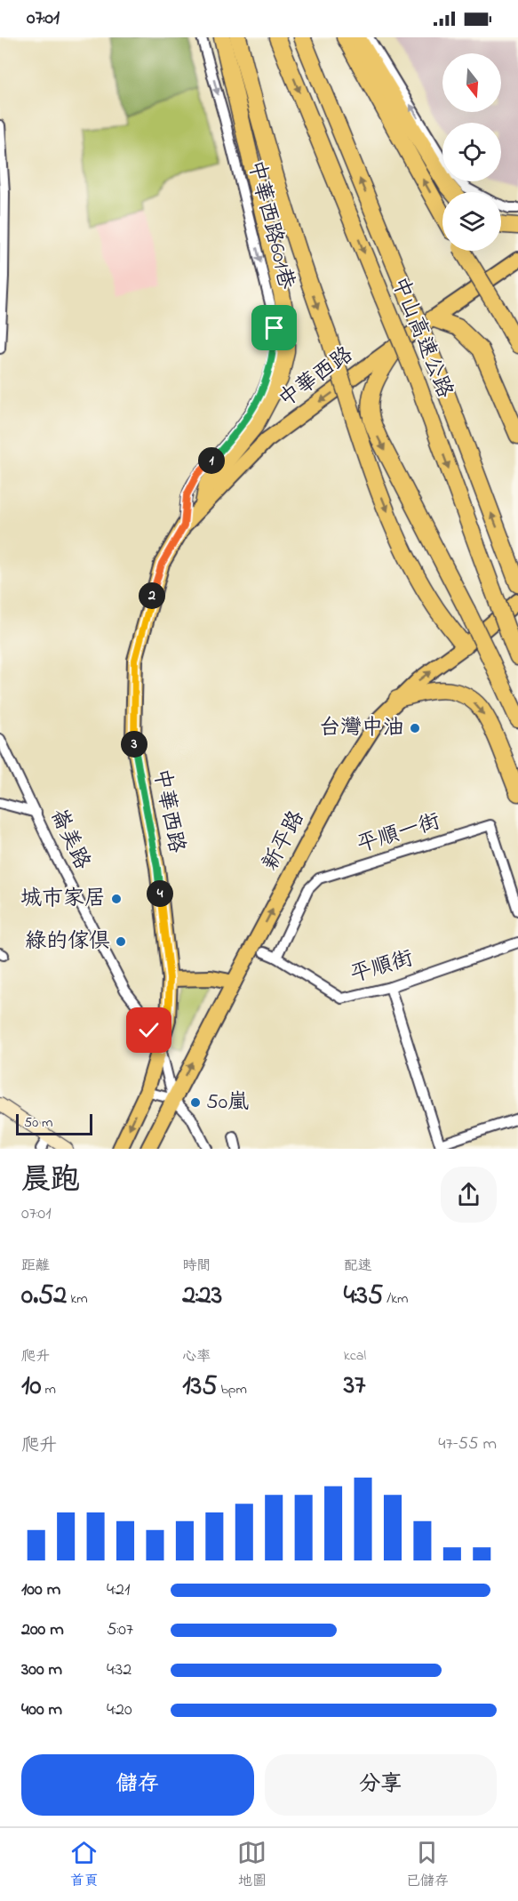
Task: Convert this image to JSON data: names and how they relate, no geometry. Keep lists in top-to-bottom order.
{
  "streets": {
    "highway": ["中山高速公路"],
    "main road": ["中華西路", "新平路"],
    "street": [
      "中華西路601巷",
      "平順一街",
      "崙美路",
      "平順街"
    ]
  },
  "crossings": [
    ["中華西路601巷", "中華西路"],
    ["中華西路", "崙美路"],
    ["平順一街", "平順街"],
    ["崙美路", "新平路"]
  ],
  "one_way": ["中華西路601巷", "新平路"],
  "places": [
    "台灣中油",
    "城市家居",
    "綠的傢俱",
    "50嵐"
  ],
  "scale_bar": "50 m",
  "north": "bottom",
  "page": {
    "status": "07:01",
    "pins": [
      "1",
      "2",
      "3",
      "4"
    ],
    "scale": "50 m",
    "heading": ["晨跑", "07:01"],
    "stats": [
      ["距離", "0.52 km"],
      ["時間", "2:23"],
      ["配速", "4:35 /km"],
      ["爬升", "10 m"],
      ["心率", "135 bpm"],
      ["kcal", "37"]
    ],
    "chart": ["爬升", "47–55 m"],
    "list": [
      {
        "name": "100 m",
        "note": "4:21"
      },
      {
        "name": "200 m",
        "note": "5:07"
      },
      {
        "name": "300 m",
        "note": "4:32"
      },
      {
        "name": "400 m",
        "note": "4:20"
      }
    ],
    "buttons": ["儲存", "分享"],
    "tabs": ["首頁", "地圖", "已儲存"]
  }
}
